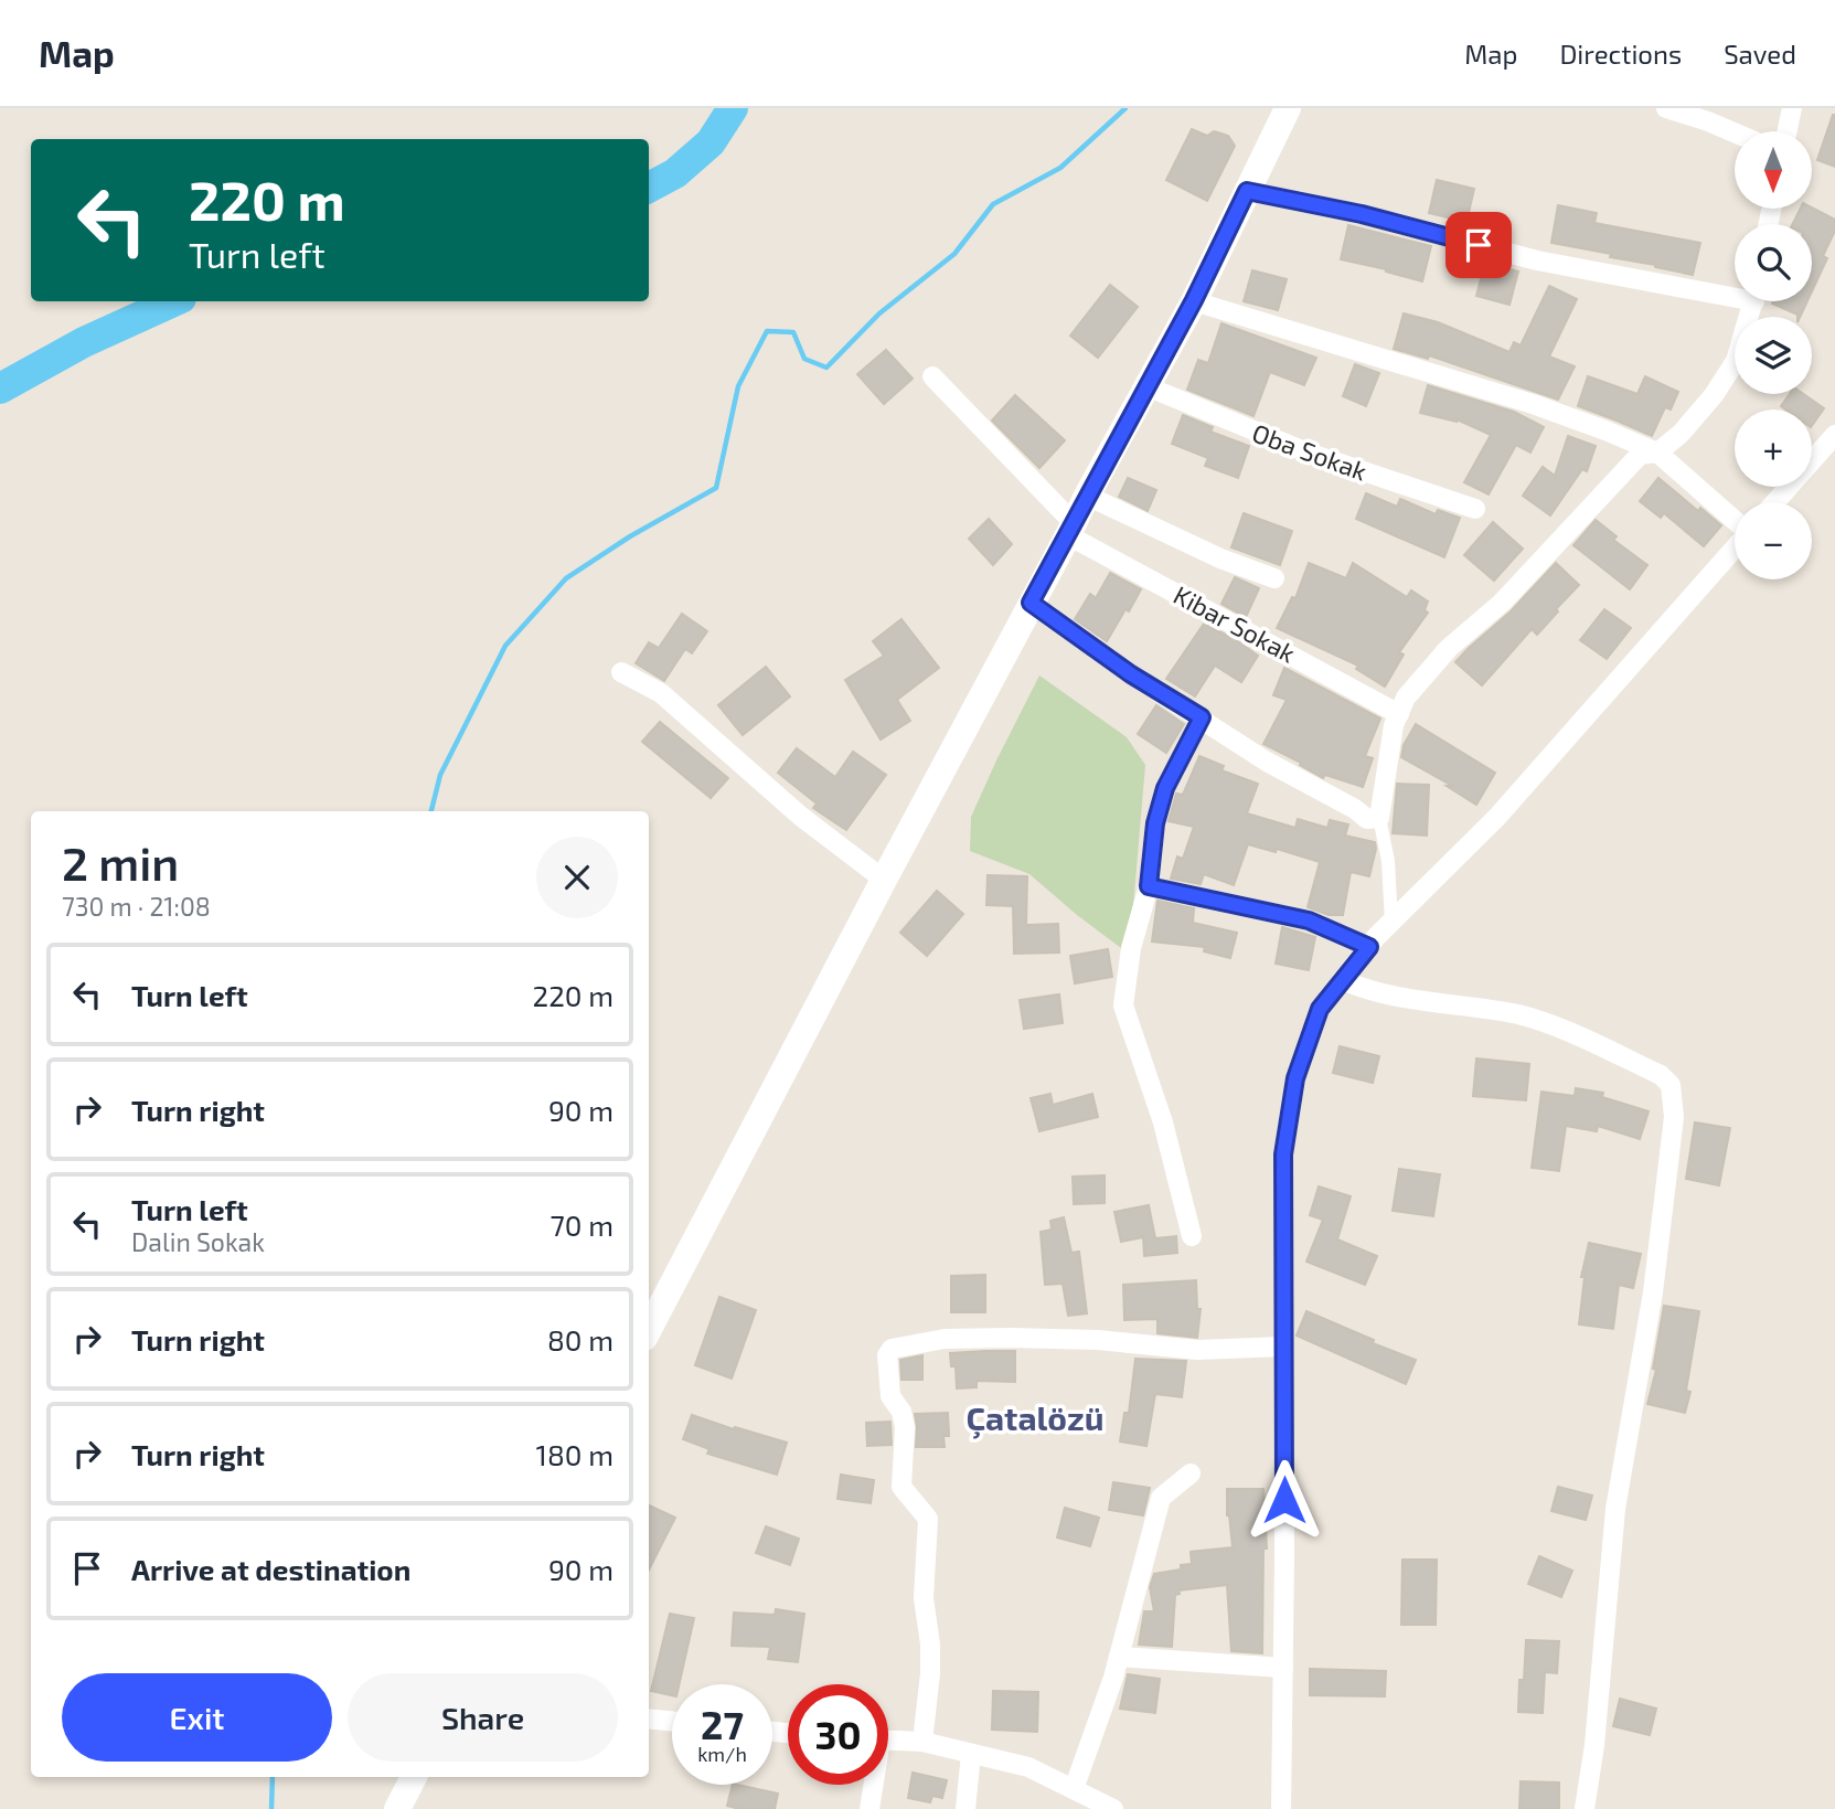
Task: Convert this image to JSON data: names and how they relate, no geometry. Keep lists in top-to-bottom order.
{
  "streets": {
    "street": ["Oba Sokak", "Kibar Sokak"]
  },
  "districts": ["Çatalözü"],
  "north": "bottom",
  "page": {
    "header": "Map",
    "nav": ["Map", "Directions", "Saved"],
    "map_buttons": ["+", "−"],
    "turn": ["220 m", "Turn left"],
    "heading": ["2 min", "730 m · 21:08"],
    "list": [
      {
        "name": "Turn left",
        "value": "220 m"
      },
      {
        "name": "Turn right",
        "value": "90 m"
      },
      {
        "name": "Turn left",
        "note": "Dalin Sokak",
        "value": "70 m"
      },
      {
        "name": "Turn right",
        "value": "80 m"
      },
      {
        "name": "Turn right",
        "value": "180 m"
      },
      {
        "name": "Arrive at destination",
        "value": "90 m"
      }
    ],
    "buttons": ["Exit", "Share"],
    "speed": "27 km/h",
    "limit": "30"
  }
}
